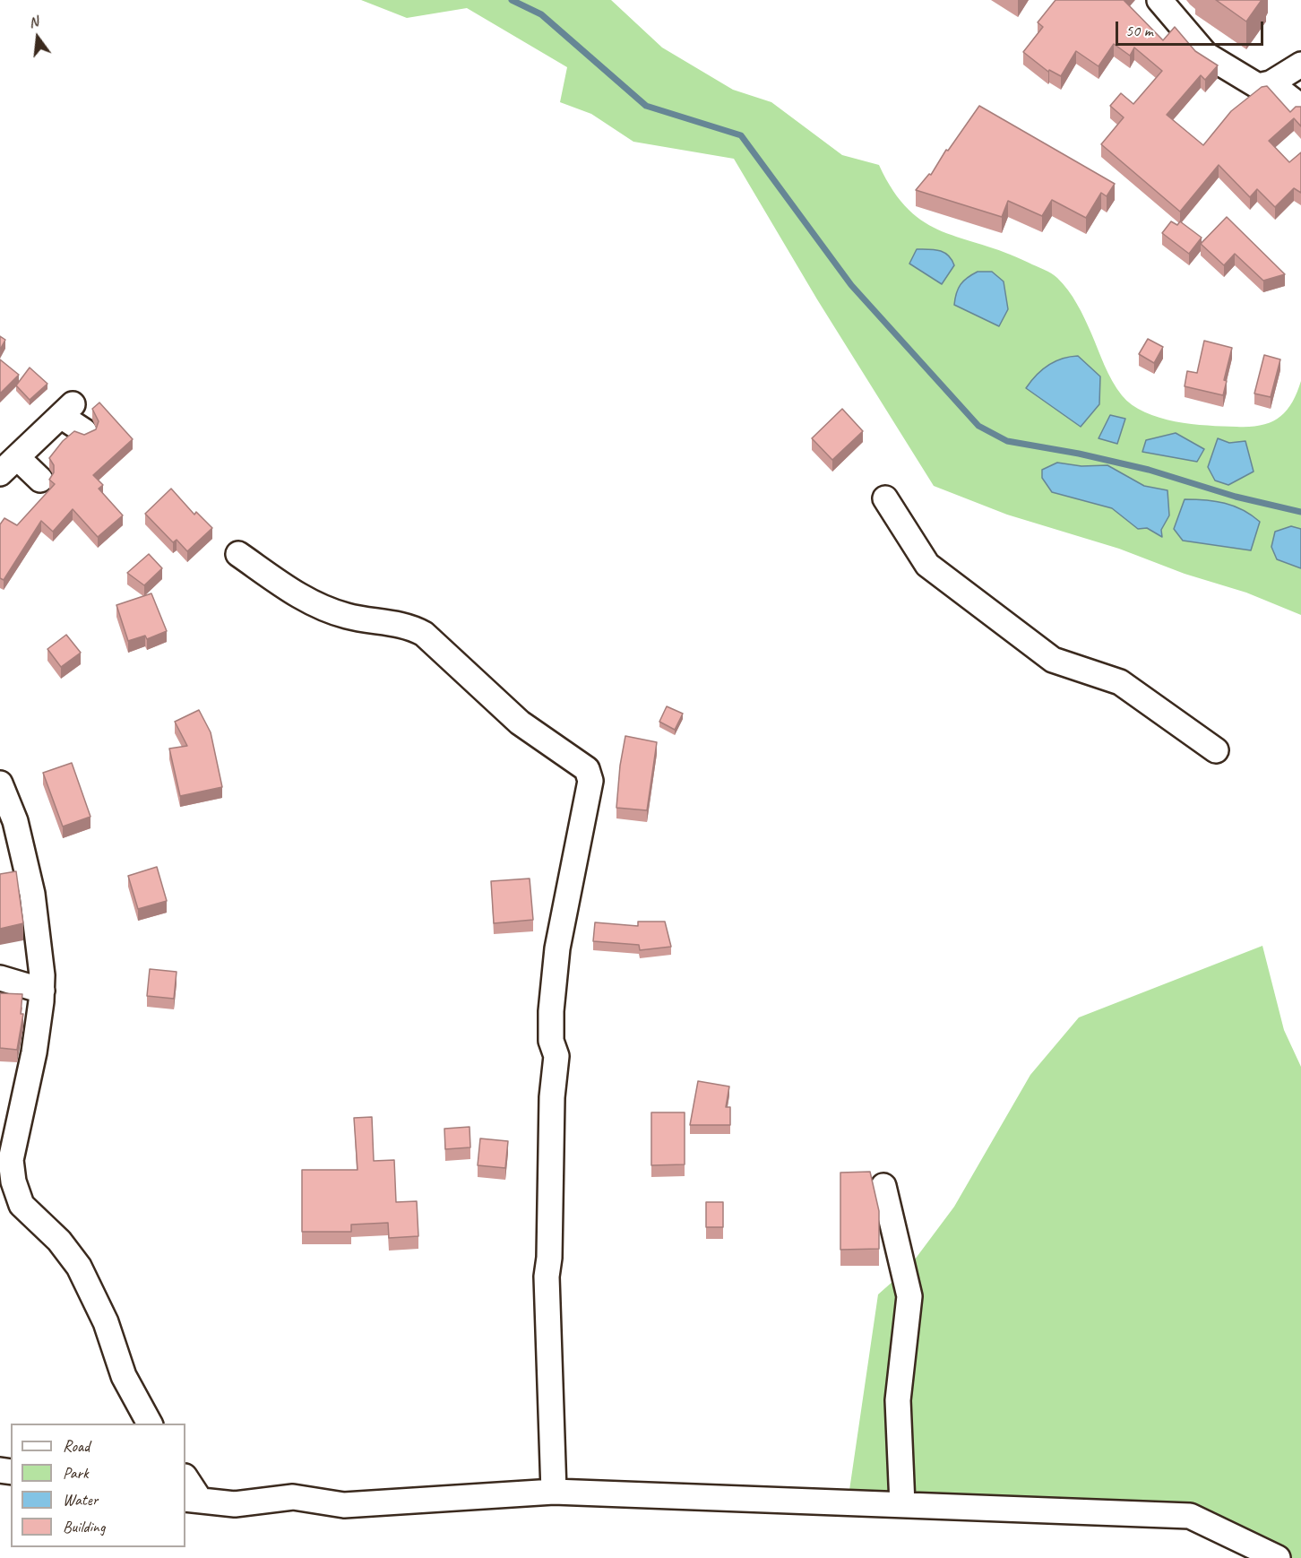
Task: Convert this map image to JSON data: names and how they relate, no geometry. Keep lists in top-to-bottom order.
{
  "legend": [
    "Road",
    "Park",
    "Water",
    "Building"
  ],
  "scale_bar": "50 m",
  "north": "top"
}
